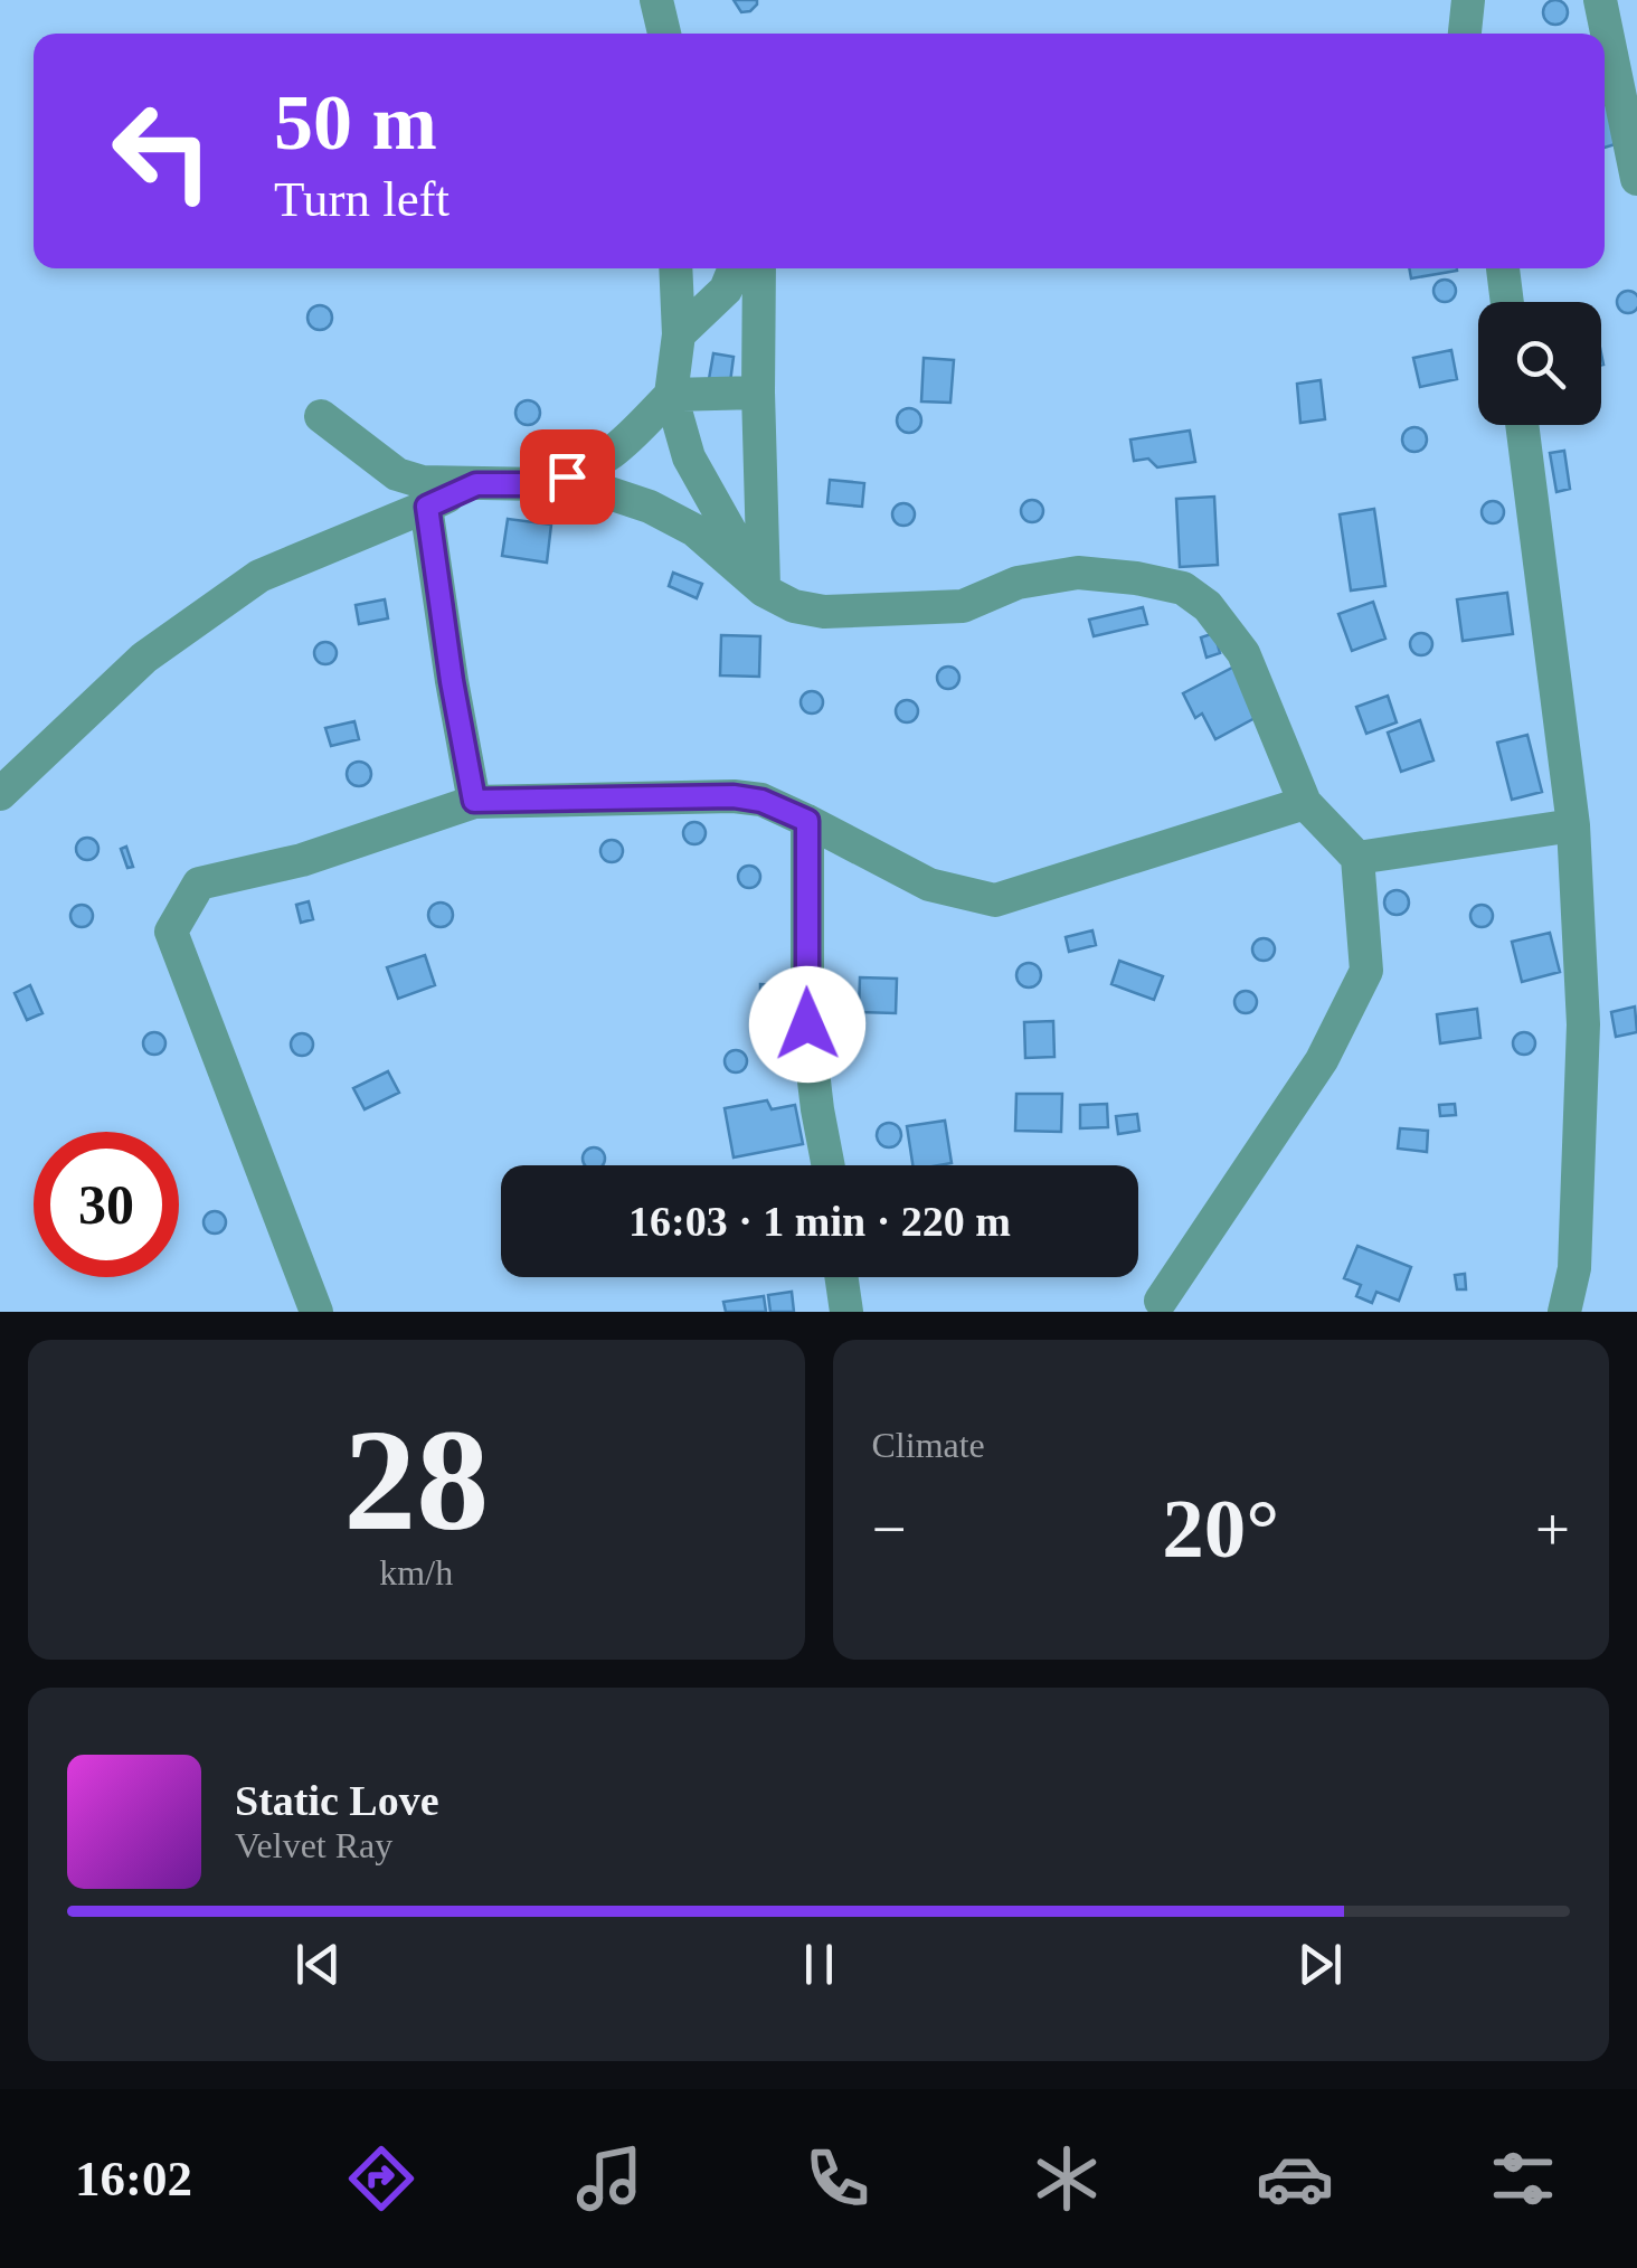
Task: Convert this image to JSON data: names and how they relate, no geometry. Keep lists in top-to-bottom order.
{
  "page": {
    "turn": ["50 m", "Turn left"],
    "limit": "30",
    "trip": "16:03 · 1 min · 220 m",
    "tile": [
      ["28", "km/h"],
      "Climate"
    ],
    "heat": ["−", "20°", "+"],
    "song": ["Static Love", "Velvet Ray"],
    "tabs": "16:02"
  }
}
